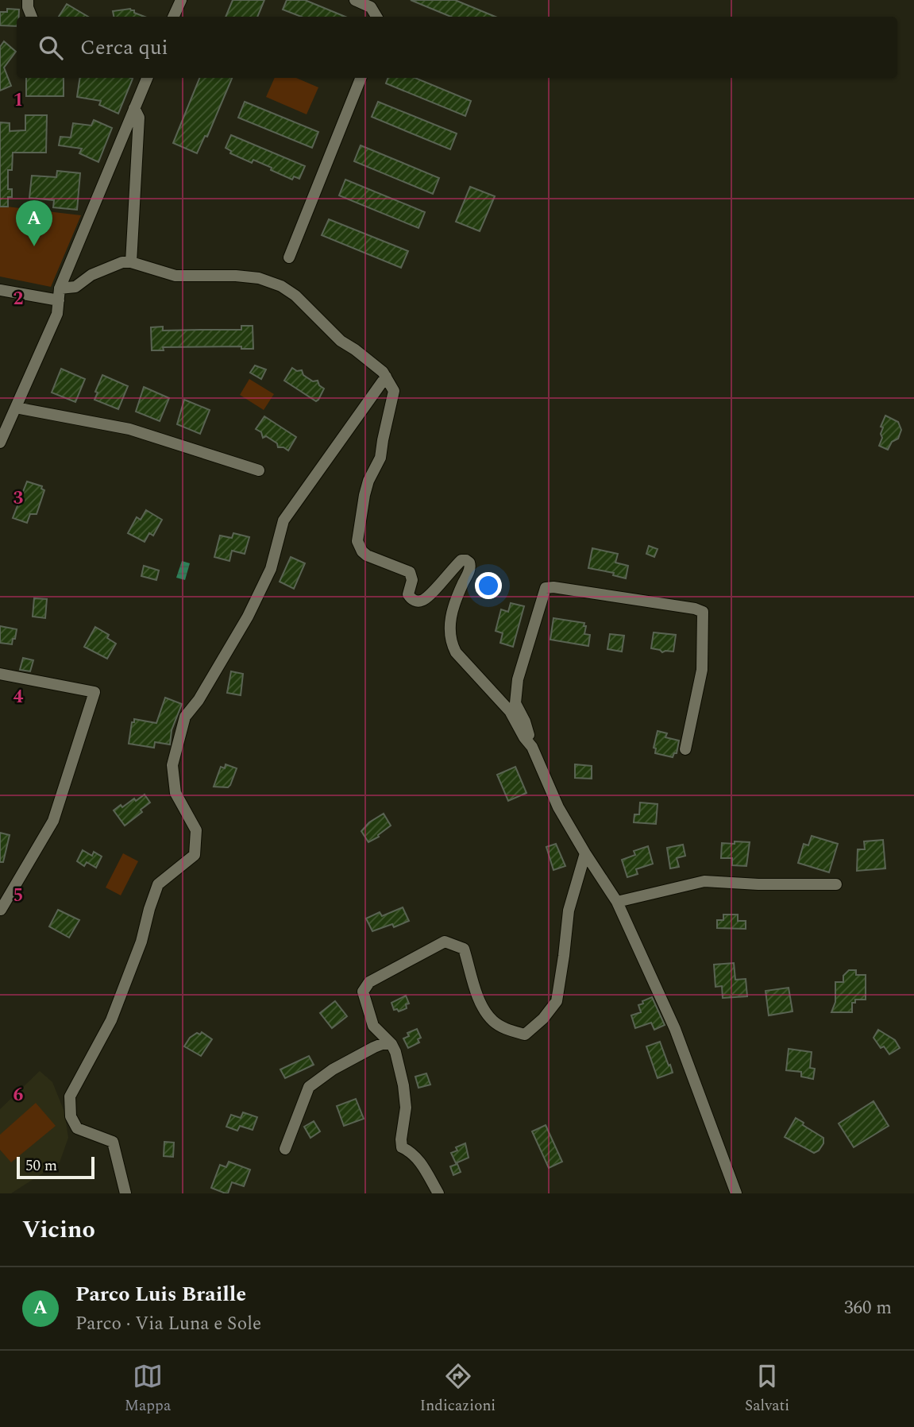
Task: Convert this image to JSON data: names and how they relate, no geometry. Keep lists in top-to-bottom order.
{
  "scale_bar": "50 m",
  "page": {
    "search": "Cerca qui",
    "pins": "A",
    "scale": "50 m",
    "heading": "Vicino",
    "list": [
      {
        "mark": "A",
        "name": "Parco Luis Braille",
        "note": "Parco · Via Luna e Sole",
        "value": "360 m"
      }
    ],
    "nav": ["Mappa", "Indicazioni", "Salvati"]
  },
  "grid": {
    "rows": [
      "1",
      "2",
      "3",
      "4",
      "5",
      "6"
    ]
  }
}
